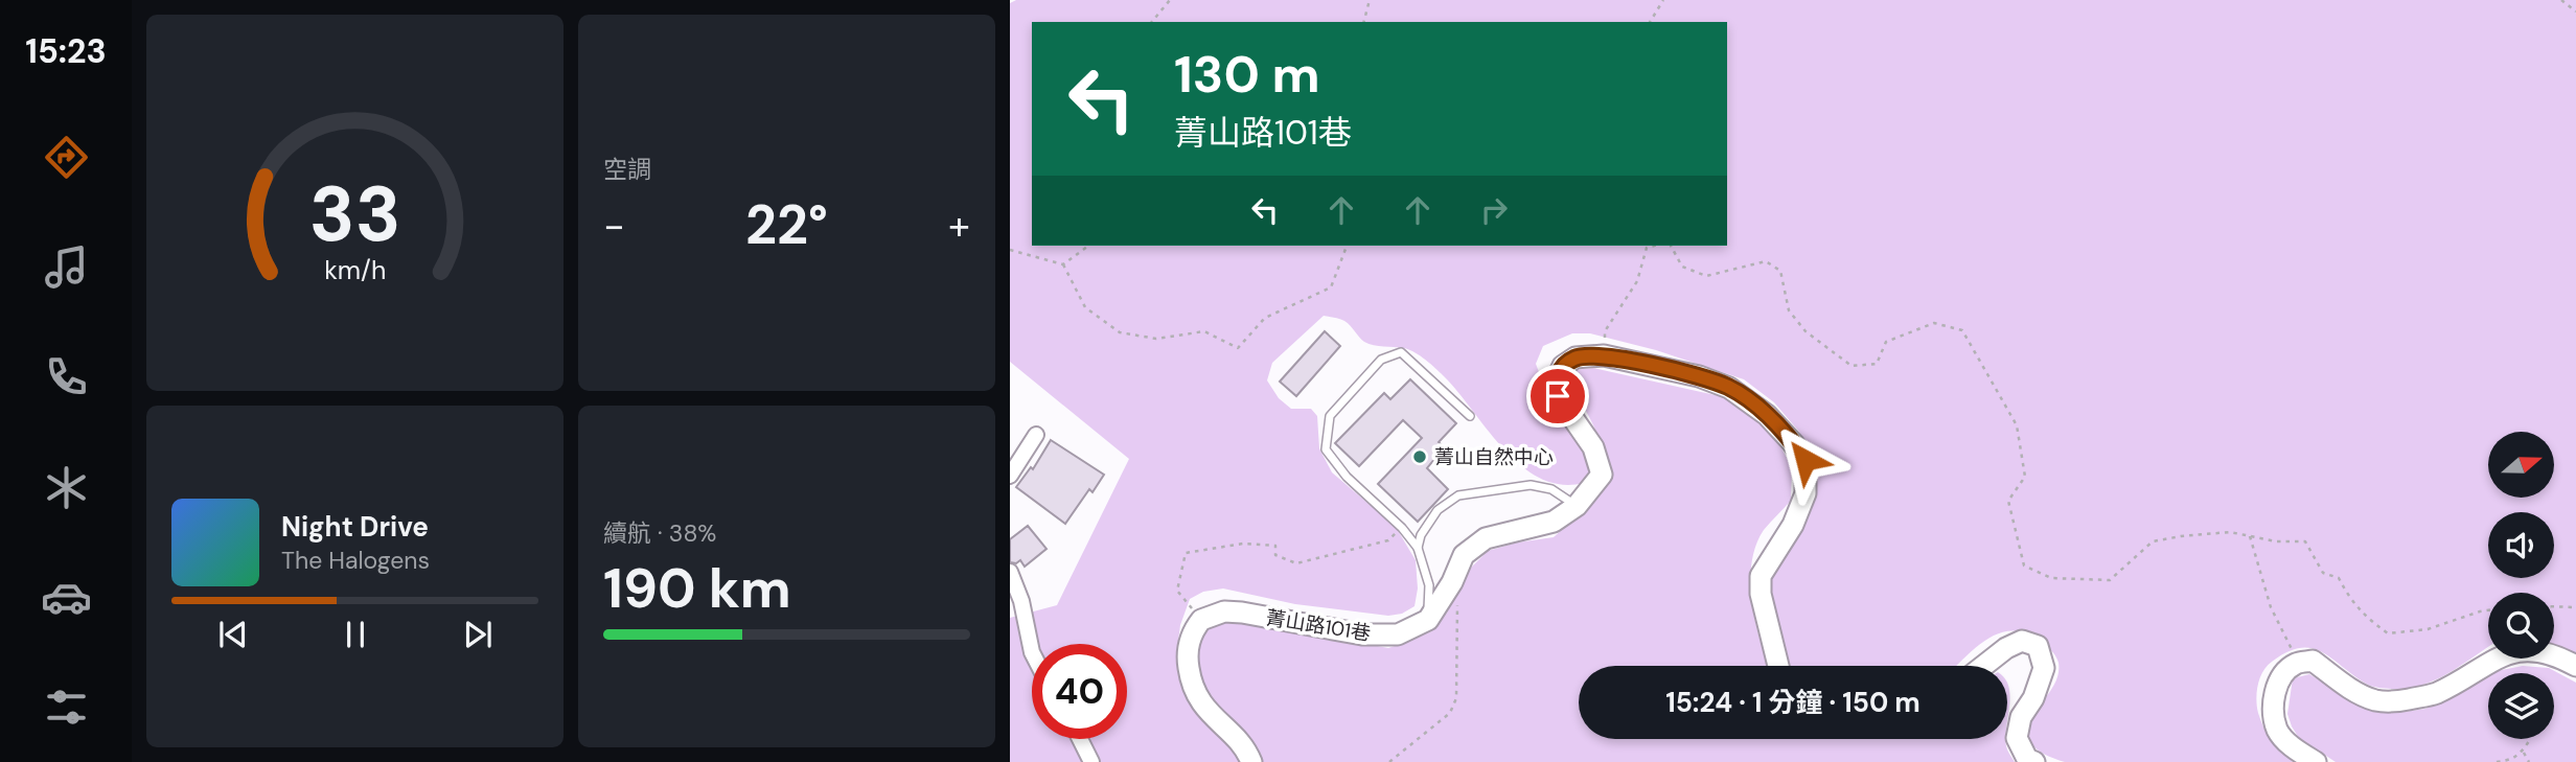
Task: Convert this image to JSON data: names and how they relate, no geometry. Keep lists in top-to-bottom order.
{
  "streets": {
    "street": ["菁山路101巷"]
  },
  "places": ["菁山自然中心"],
  "north": "right",
  "page": {
    "tabs": "15:23",
    "tile": [
      "空調",
      ["續航 · 38%", "190 km"]
    ],
    "turn": ["130 m", "菁山路101巷"],
    "heat": ["−", "22°", "+"],
    "song": ["Night Drive", "The Halogens"],
    "limit": "40",
    "trip": "15:24 · 1 分鐘 · 150 m",
    "gauge": ["33", "km/h"]
  }
}
